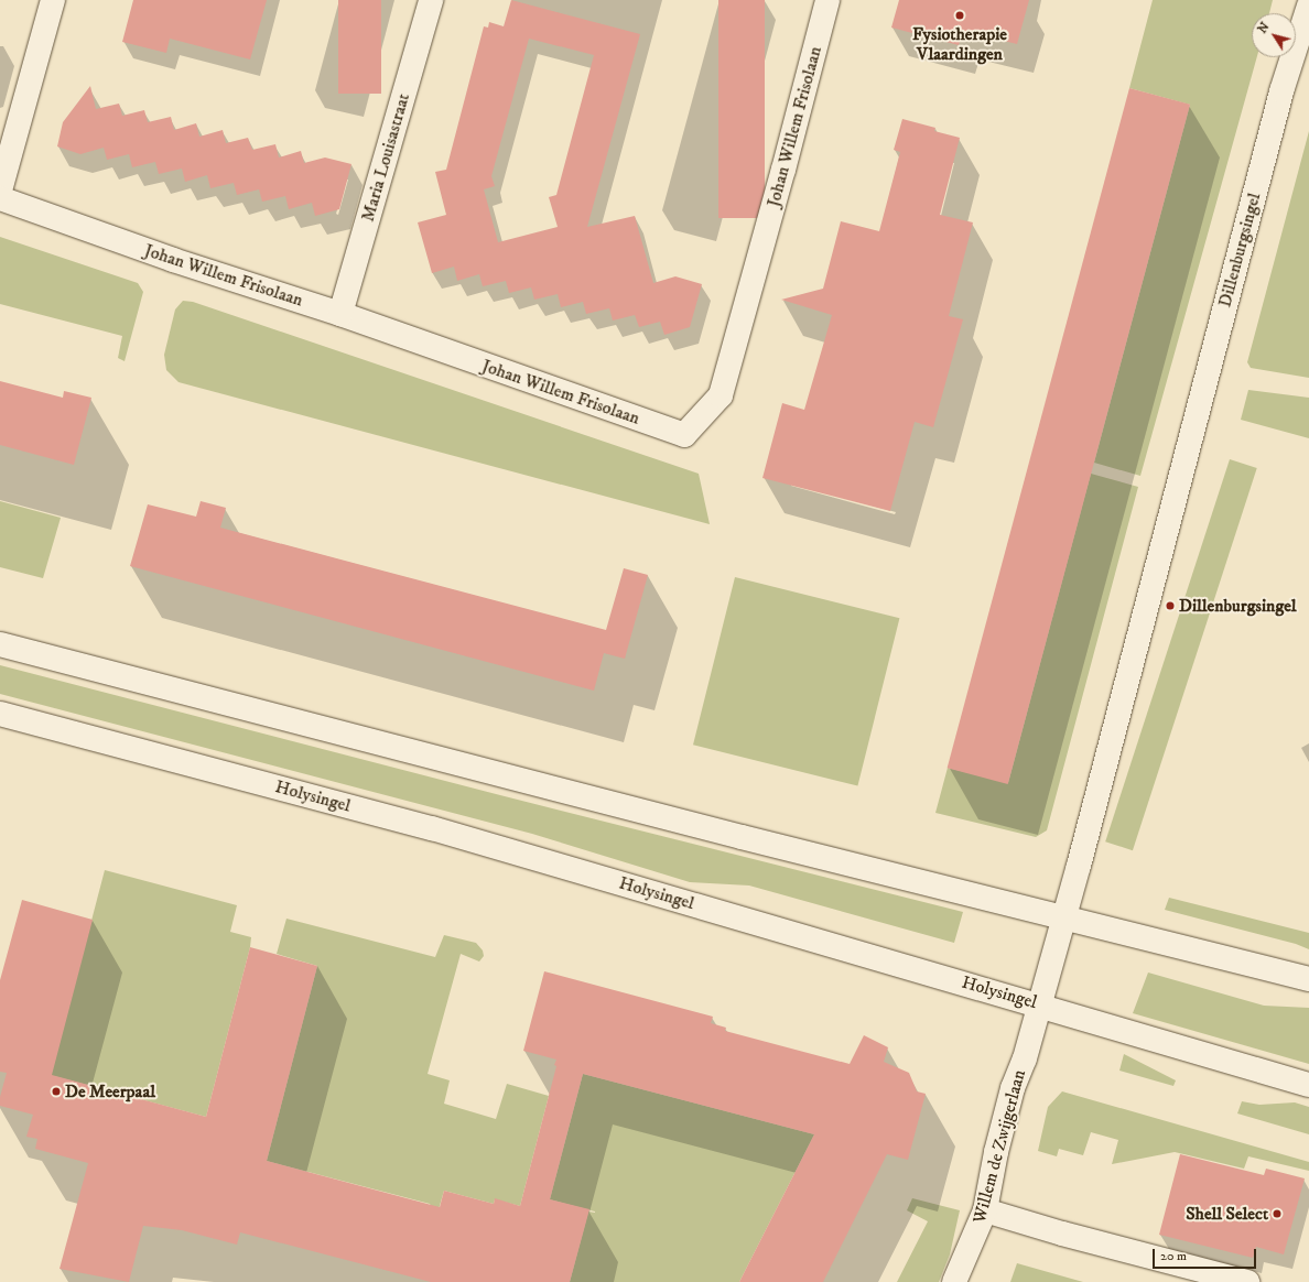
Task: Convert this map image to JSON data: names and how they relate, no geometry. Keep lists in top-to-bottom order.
{
  "streets": {
    "street": [
      "Johan Willem Frisolaan",
      "Maria Louisastraat",
      "Dillenburgsingel",
      "Holysingel",
      "Willem de Zwijgerlaan"
    ]
  },
  "crossings": [
    ["Johan Willem Frisolaan", "Maria Louisastraat"],
    ["Dillenburgsingel", "Holysingel"],
    ["Dillenburgsingel", "Willem de Zwijgerlaan"]
  ],
  "places": [
    "Fysiotherapie Vlaardingen",
    "Dillenburgsingel",
    "De Meerpaal",
    "Shell Select"
  ],
  "scale_bar": "20 m",
  "north": "top left"
}
